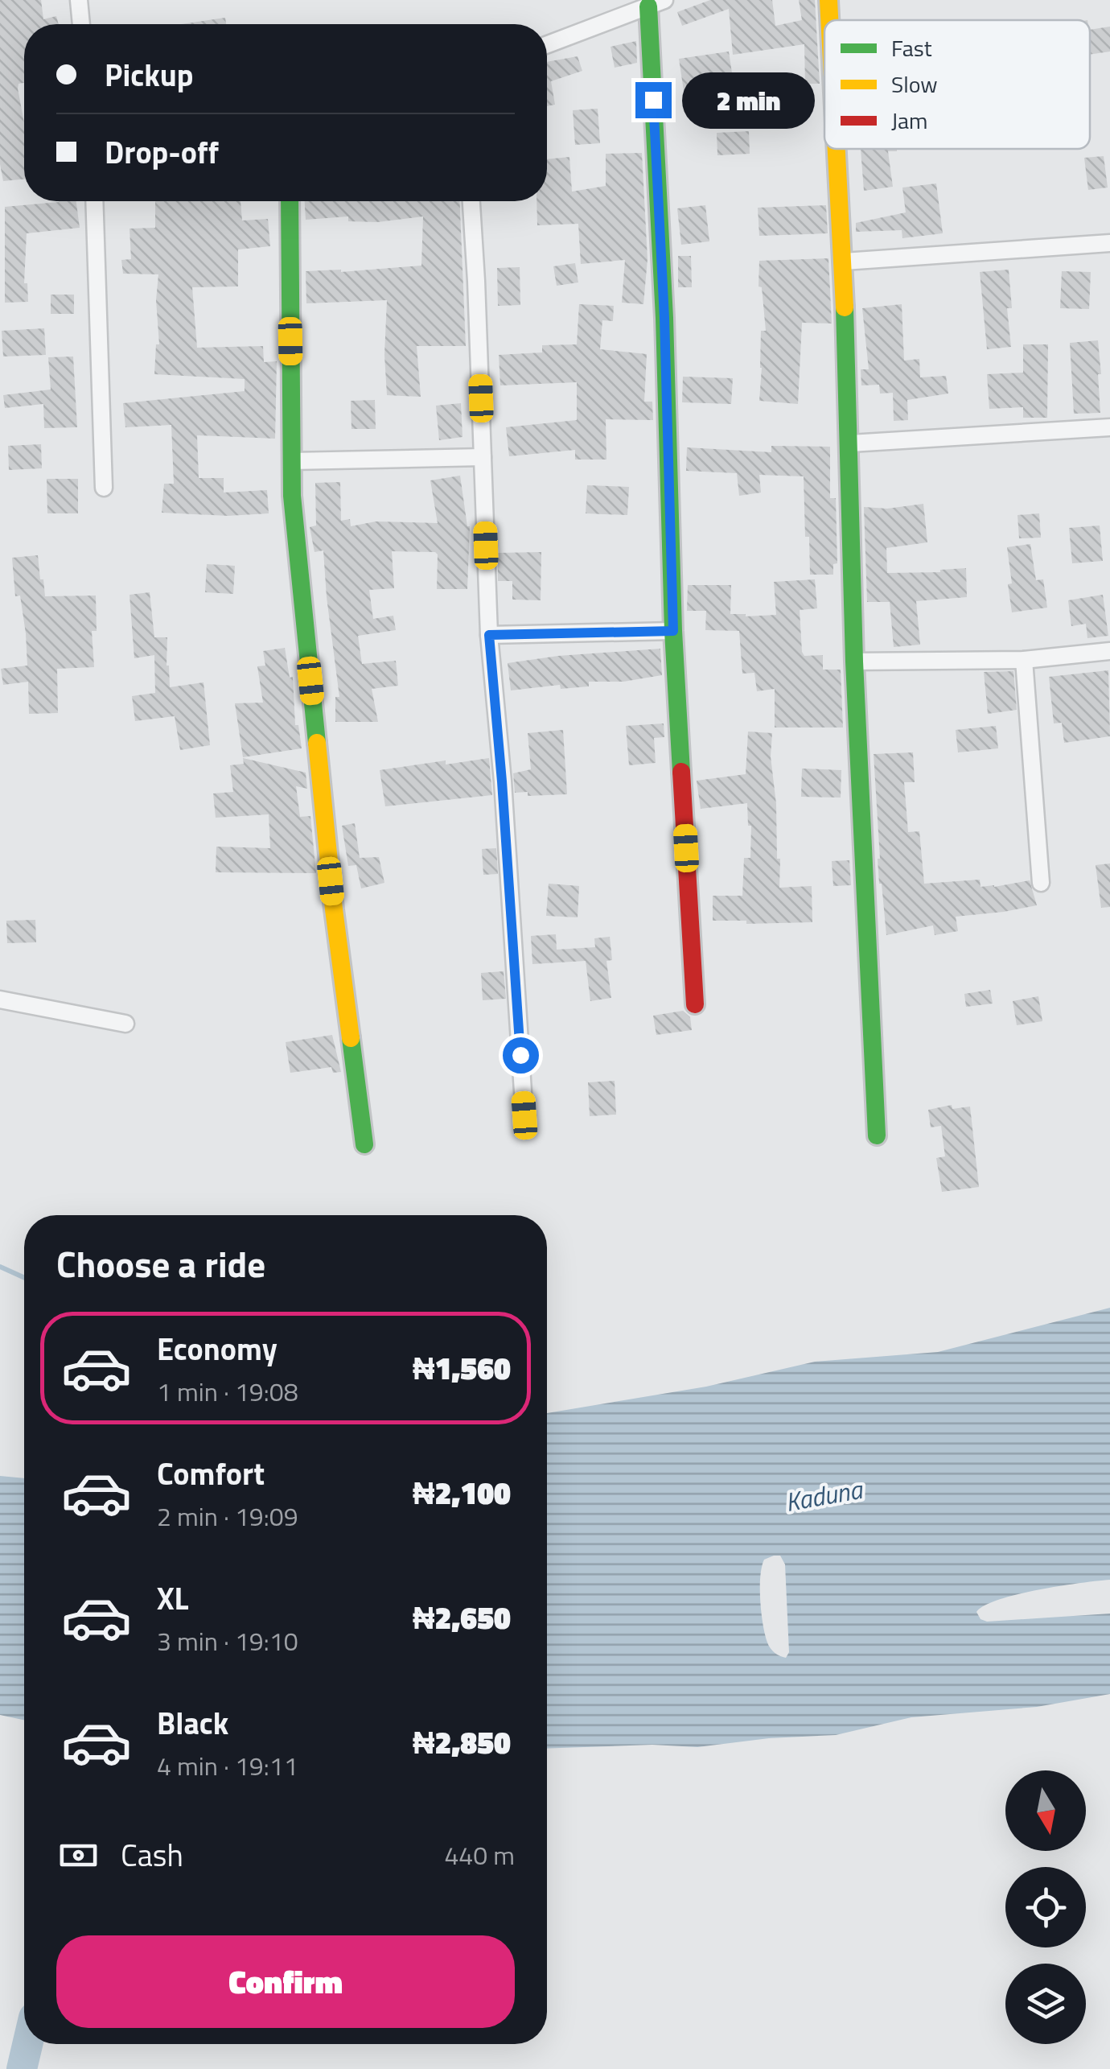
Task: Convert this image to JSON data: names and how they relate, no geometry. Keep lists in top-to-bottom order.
{
  "water": ["Kaduna"],
  "legend": ["Fast", "Slow", "Jam"],
  "north": "bottom",
  "page": {
    "banner": ["Pickup", "Drop-off"],
    "bubble": "2 min",
    "heading": "Choose a ride",
    "list": [
      {
        "name": "Economy",
        "note": "1 min · 19:08",
        "value": "₦1,560"
      },
      {
        "name": "Comfort",
        "note": "2 min · 19:09",
        "value": "₦2,100"
      },
      {
        "name": "XL",
        "note": "3 min · 19:10",
        "value": "₦2,650"
      },
      {
        "name": "Black",
        "note": "4 min · 19:11",
        "value": "₦2,850"
      }
    ],
    "pay": ["Cash", "440 m"],
    "buttons": "Confirm"
  }
}
